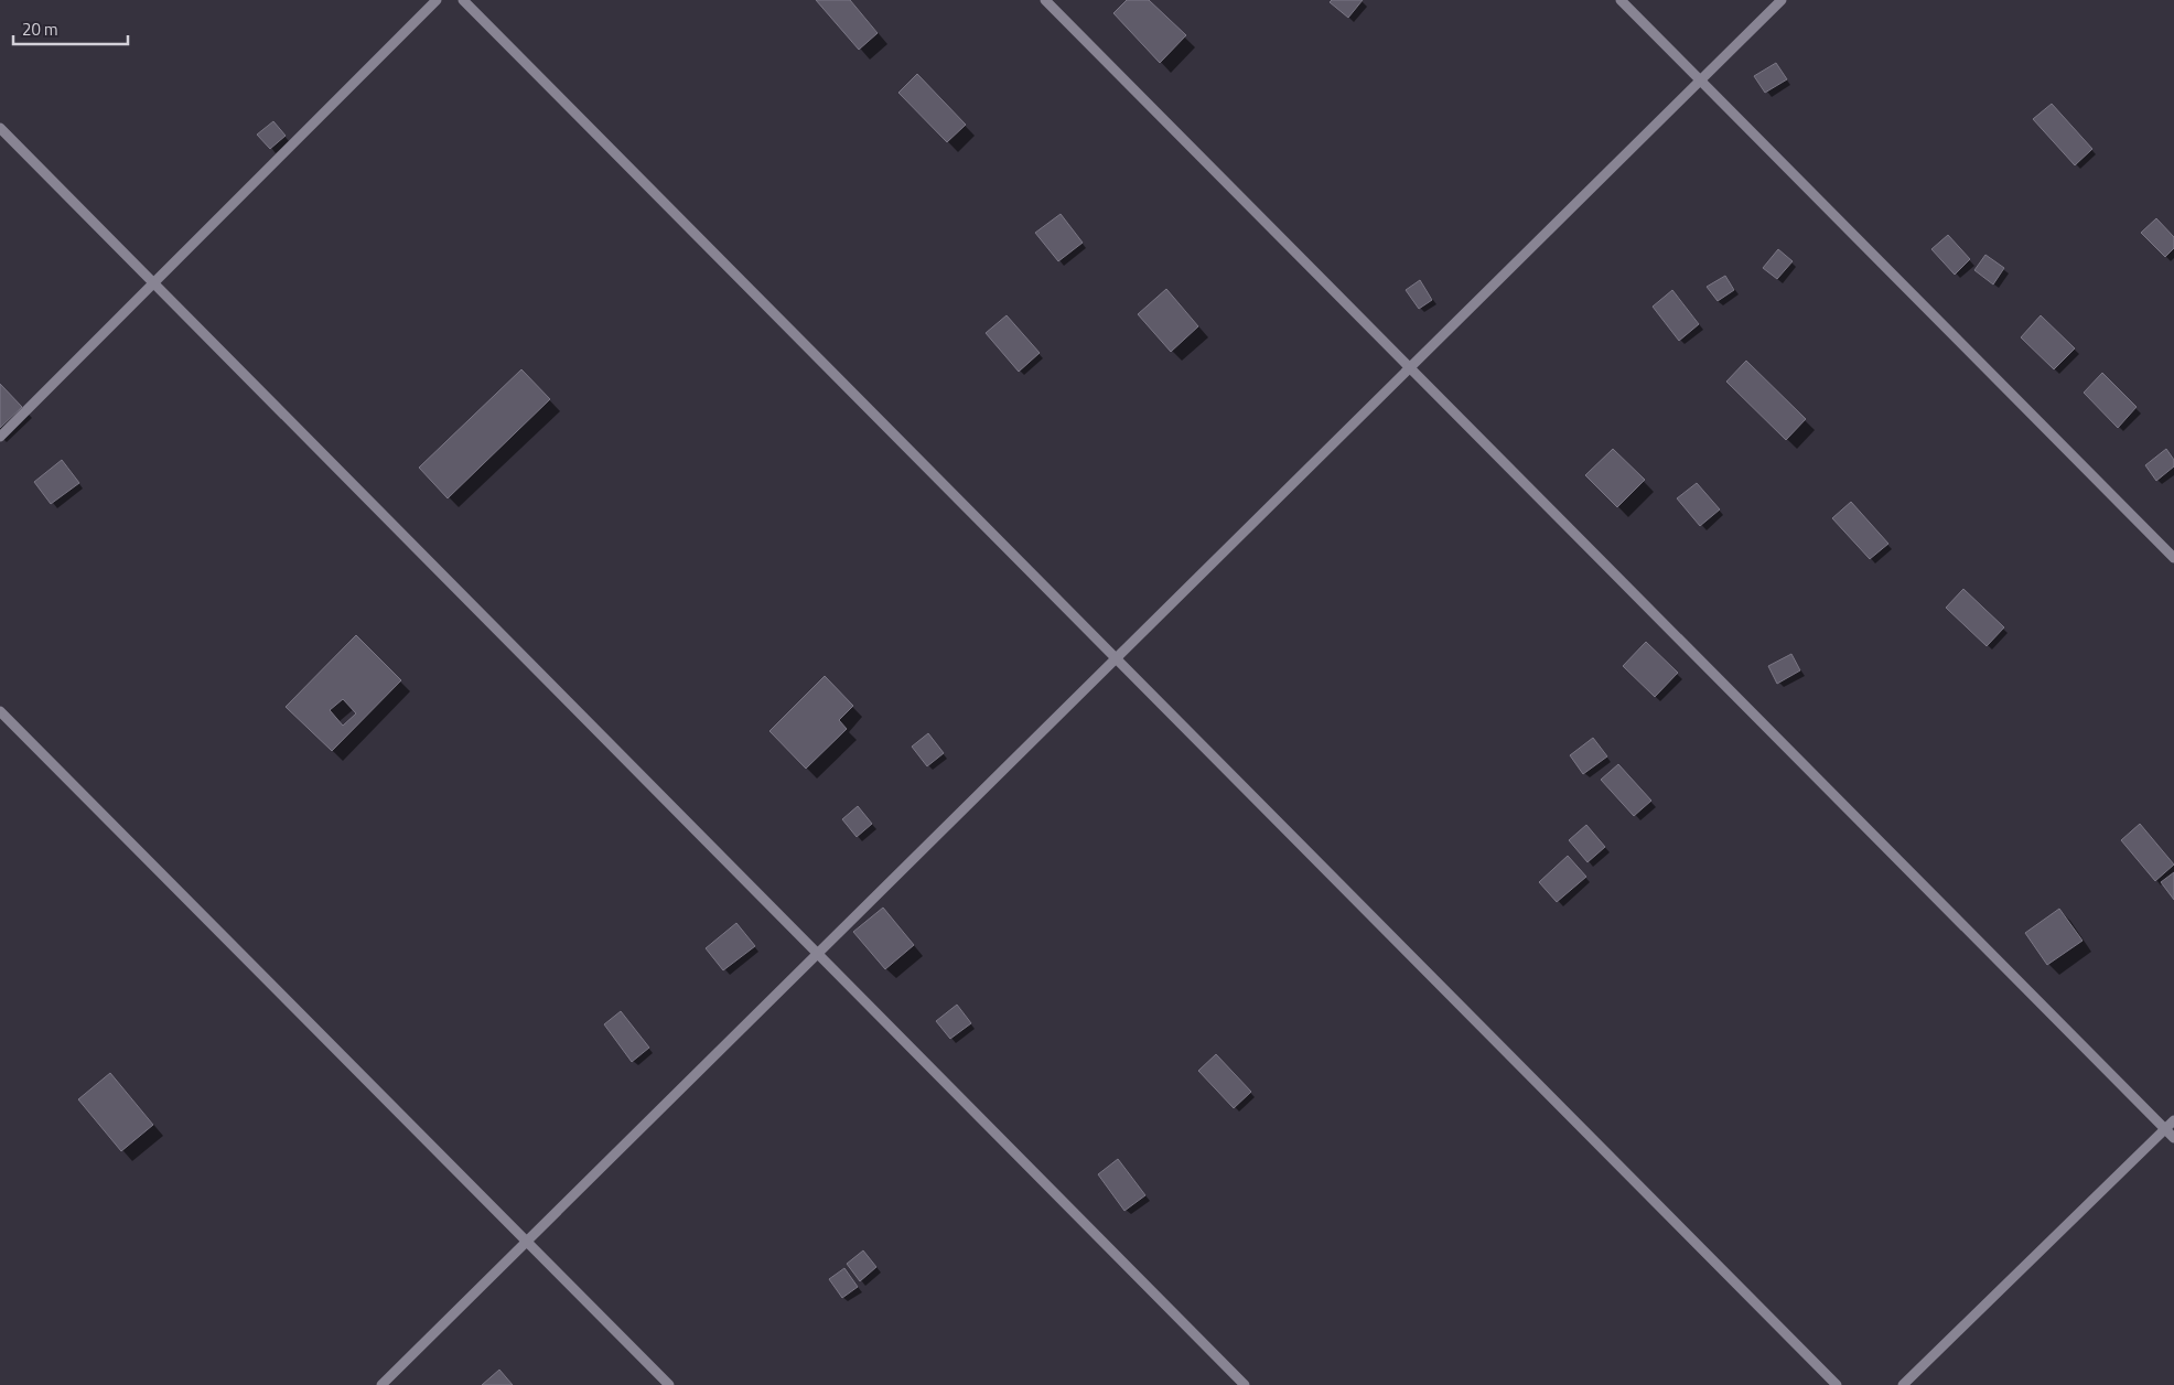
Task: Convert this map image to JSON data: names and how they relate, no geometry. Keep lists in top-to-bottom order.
{
  "scale_bar": "20 m"
}
